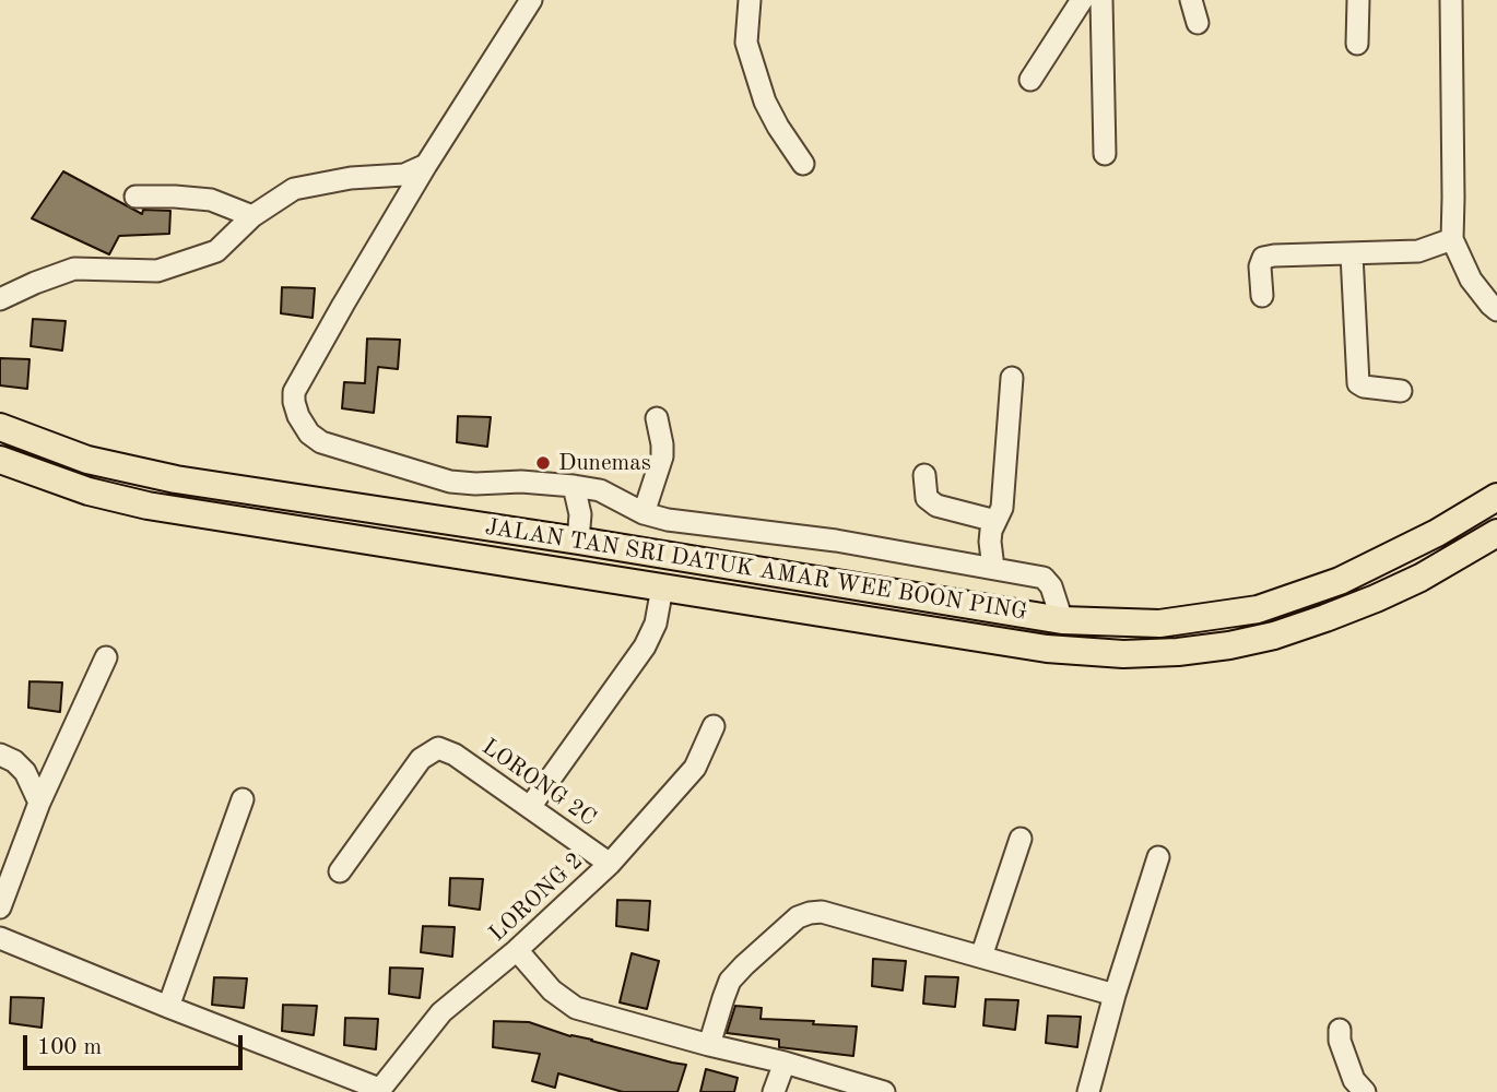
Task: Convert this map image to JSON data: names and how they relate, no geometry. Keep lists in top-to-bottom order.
{
  "streets": {
    "main road": ["JALAN TAN SRI DATUK AMAR WEE BOON PING"],
    "street": ["LORONG 2C", "LORONG 2"]
  },
  "crossings": [
    ["LORONG 2C", "LORONG 2"]
  ],
  "places": ["Dunemas"],
  "scale_bar": "100 m"
}
